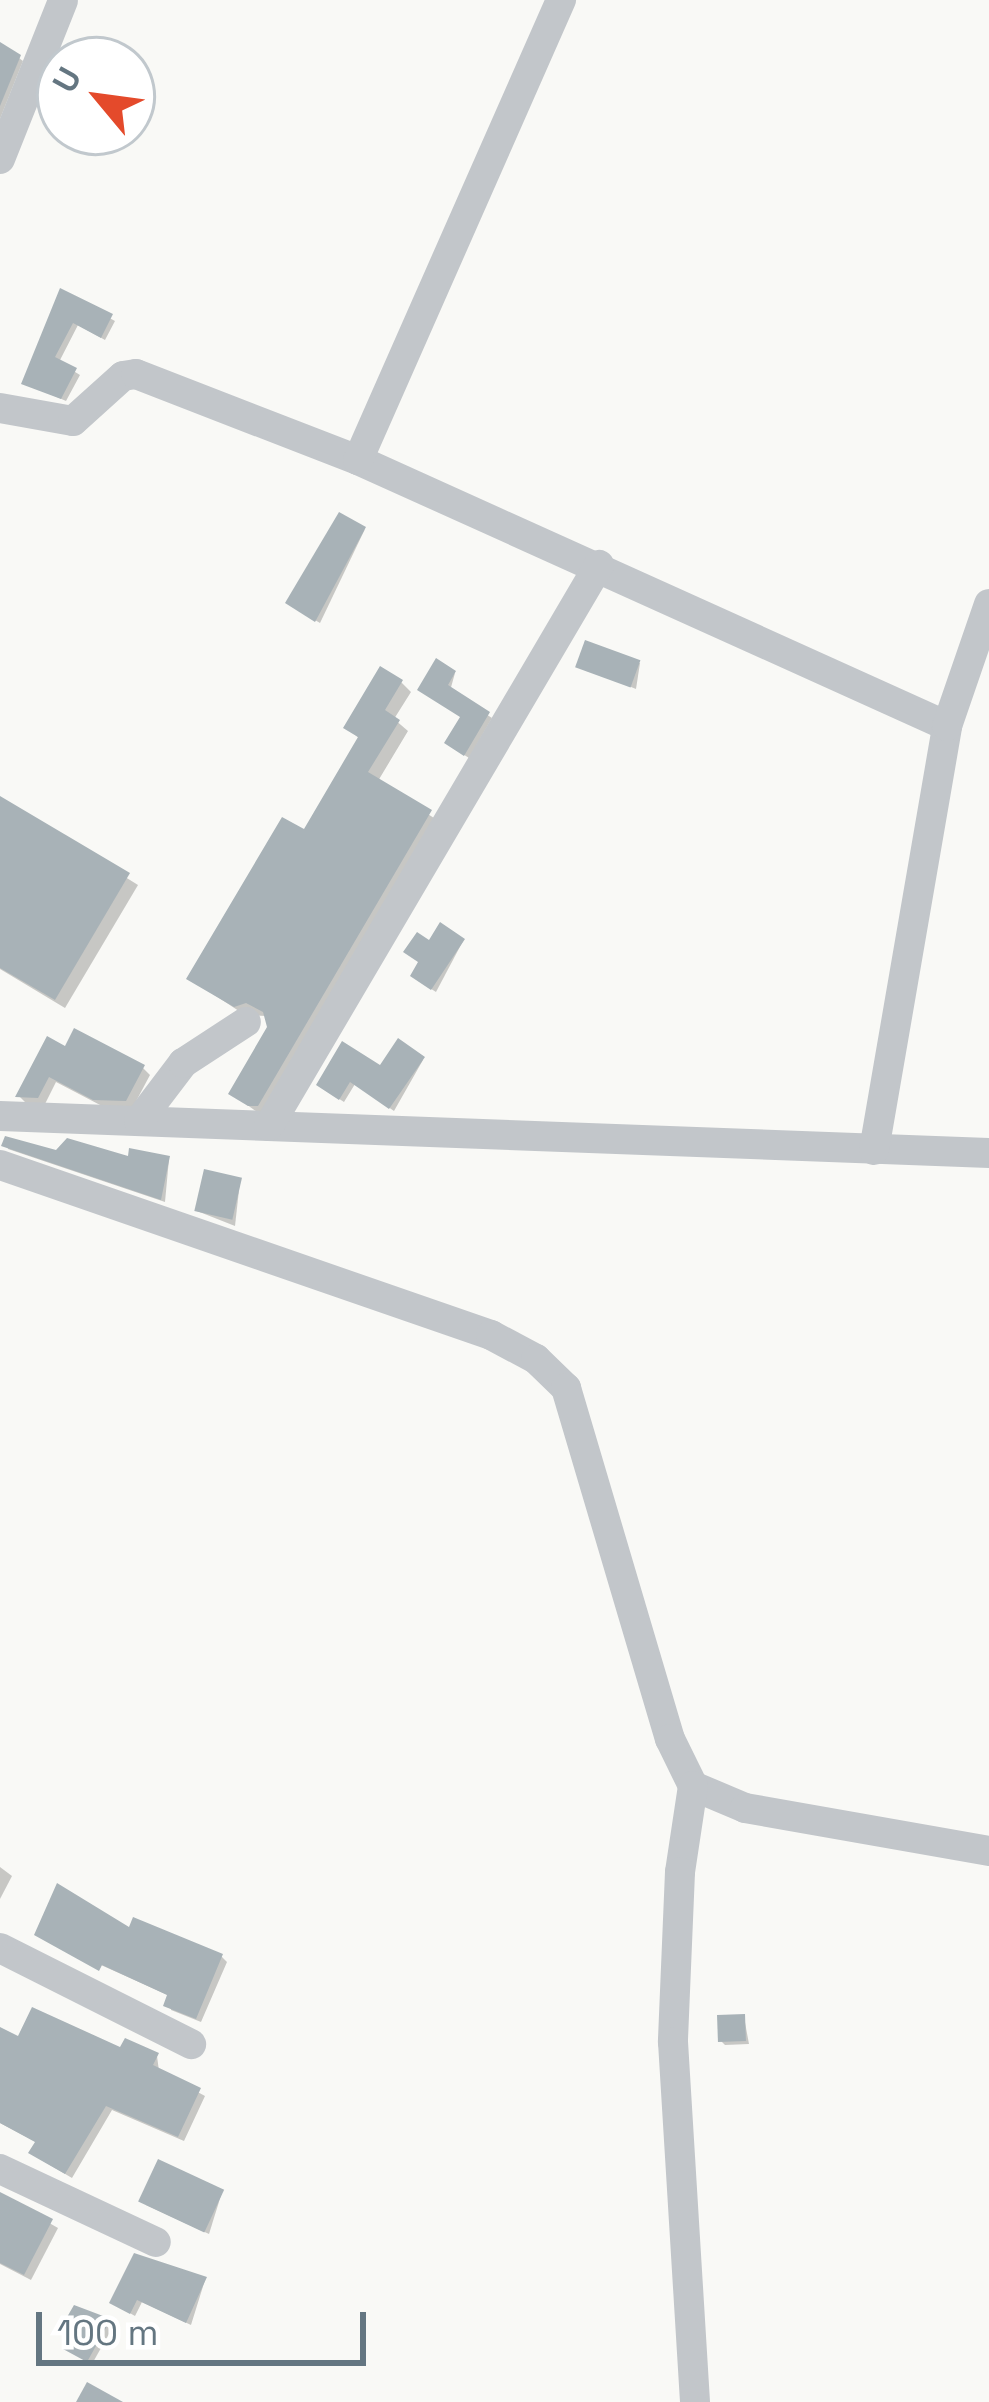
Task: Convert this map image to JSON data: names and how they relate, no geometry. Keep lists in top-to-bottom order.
{
  "scale_bar": "100 m",
  "north": "top left"
}
